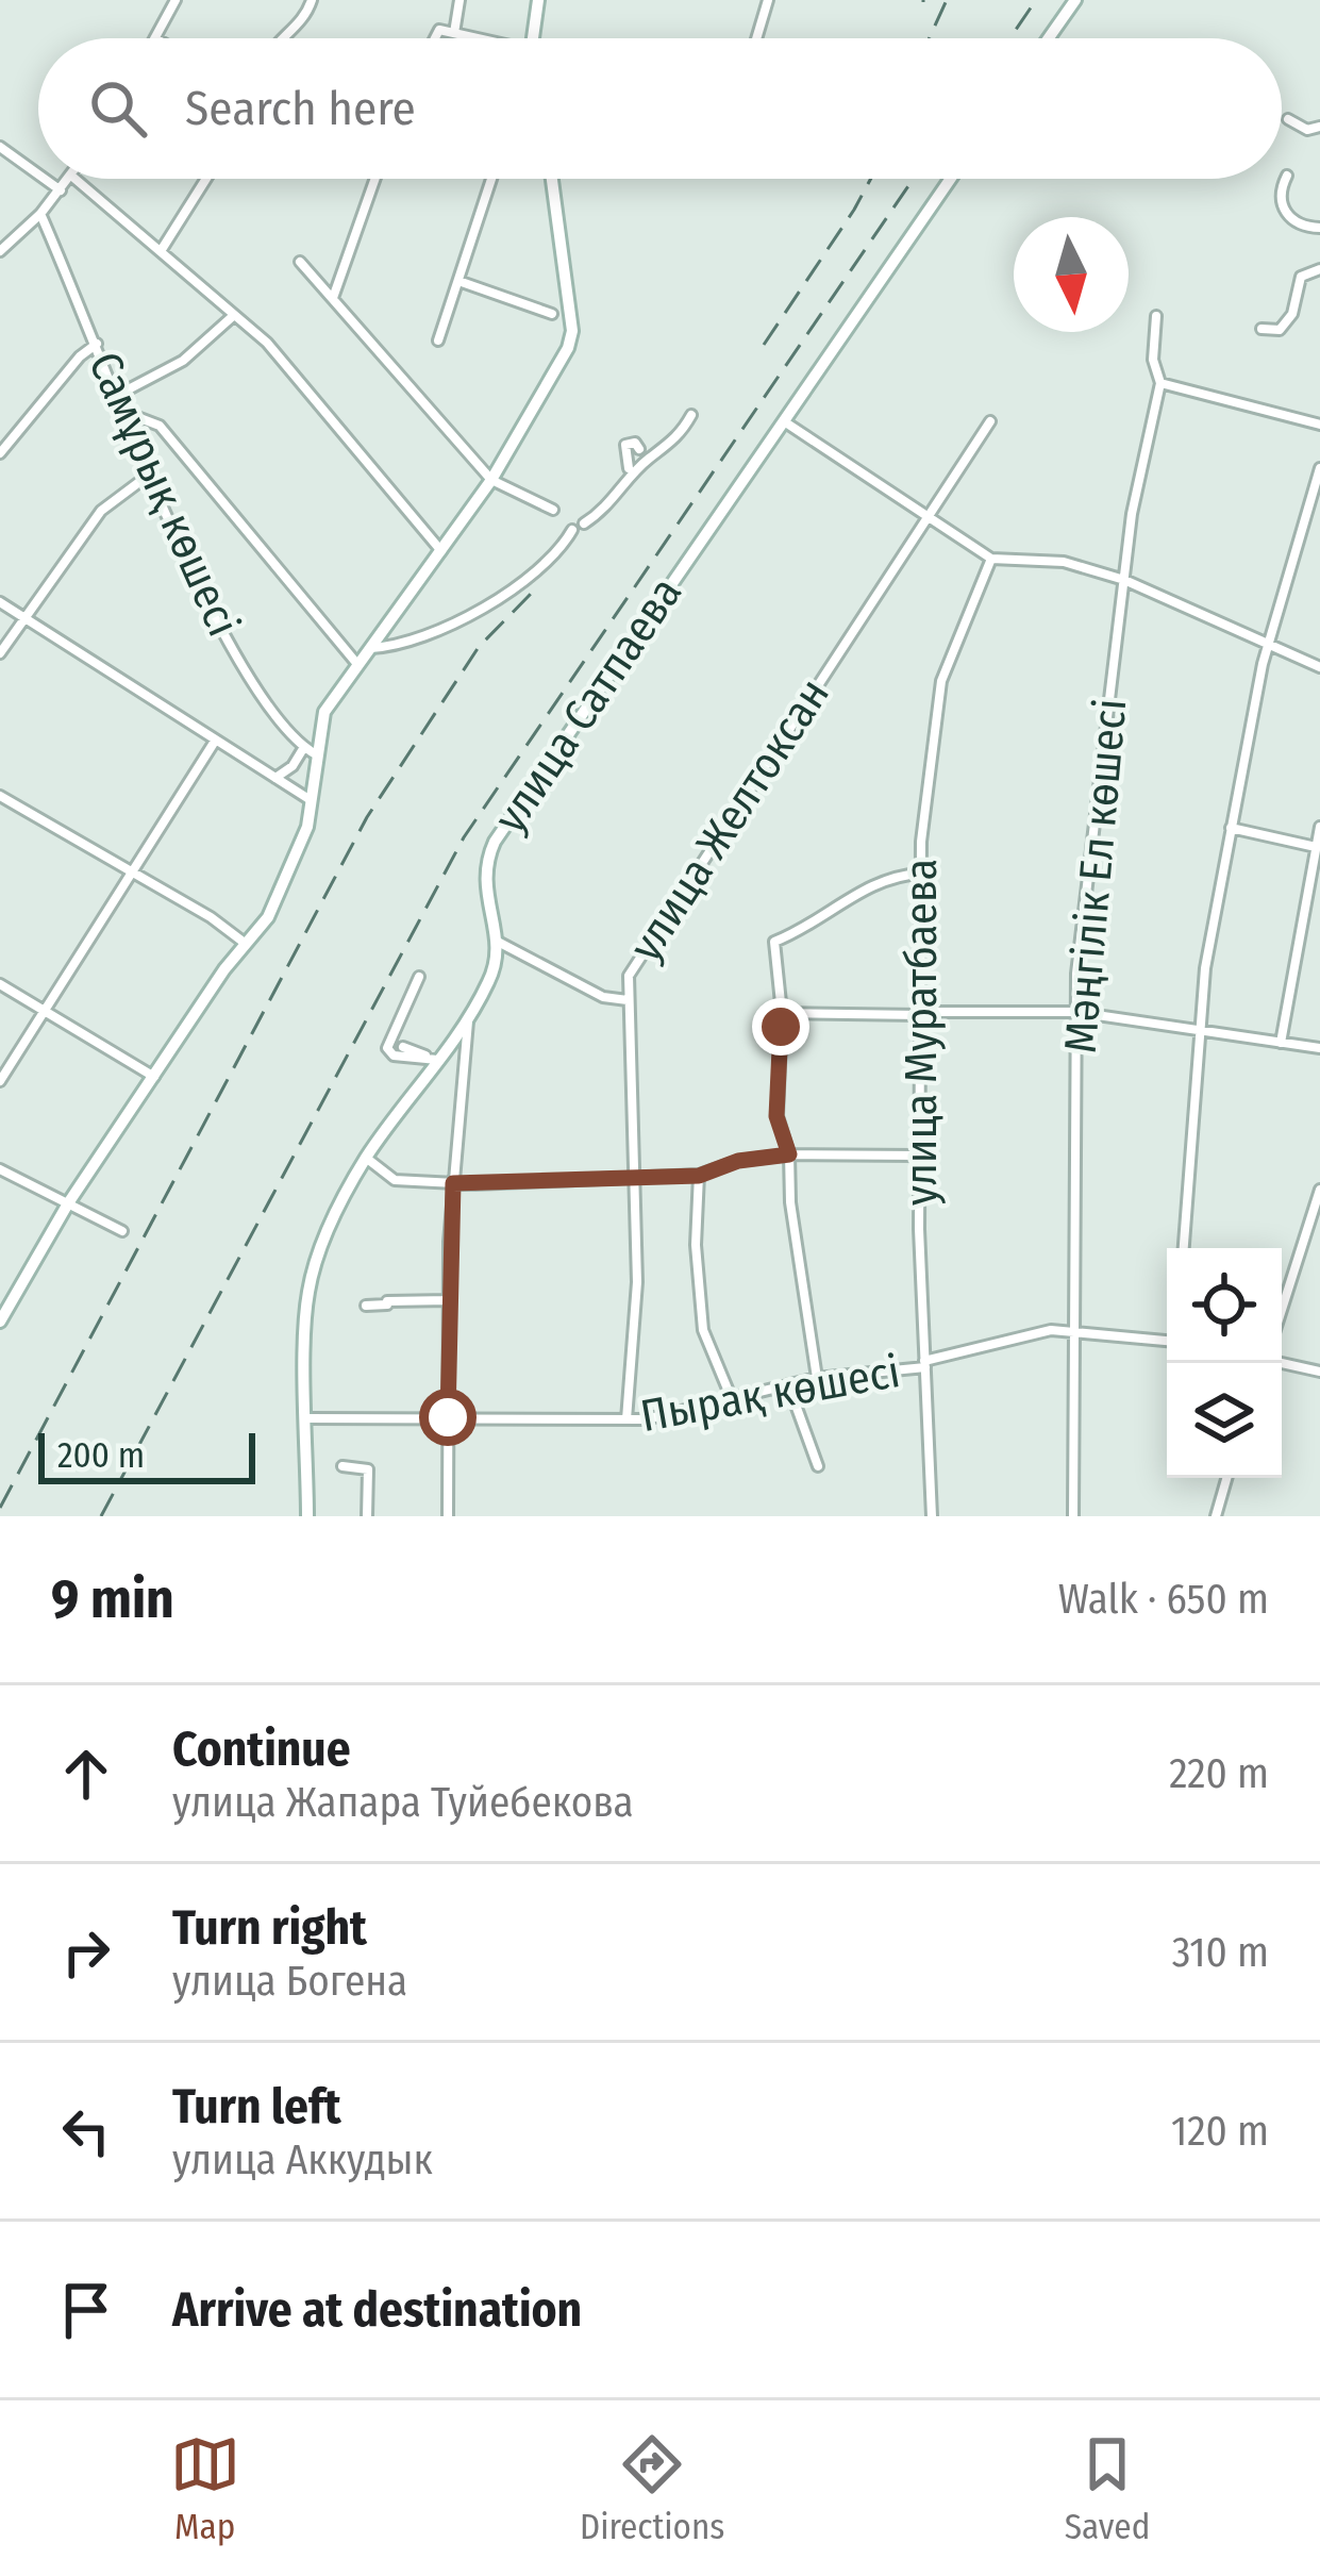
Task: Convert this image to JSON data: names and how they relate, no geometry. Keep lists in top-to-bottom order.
{
  "streets": {
    "street": [
      "Самұрық көшесі",
      "улица Сатпаева",
      "улица Желтоксан",
      "Мәңгілік Ел көшесі",
      "улица Муратбаева",
      "Пырақ көшесі"
    ]
  },
  "crossings": [
    ["улица Желтоксан", "Пырақ көшесі"],
    ["Мәңгілік Ел көшесі", "Пырақ көшесі"],
    ["улица Муратбаева", "Пырақ көшесі"]
  ],
  "scale_bar": "200 m",
  "north": "bottom",
  "page": {
    "search": "Search here",
    "scale": "200 m",
    "heading": ["9 min", "Walk · 650 m"],
    "list": [
      ["Continue", "улица Жапара Туйебекова", "220 m"],
      ["Turn right", "улица Богена", "310 m"],
      ["Turn left", "улица Аккудык", "120 m"],
      "Arrive at destination"
    ],
    "nav": ["Map", "Directions", "Saved"]
  }
}
